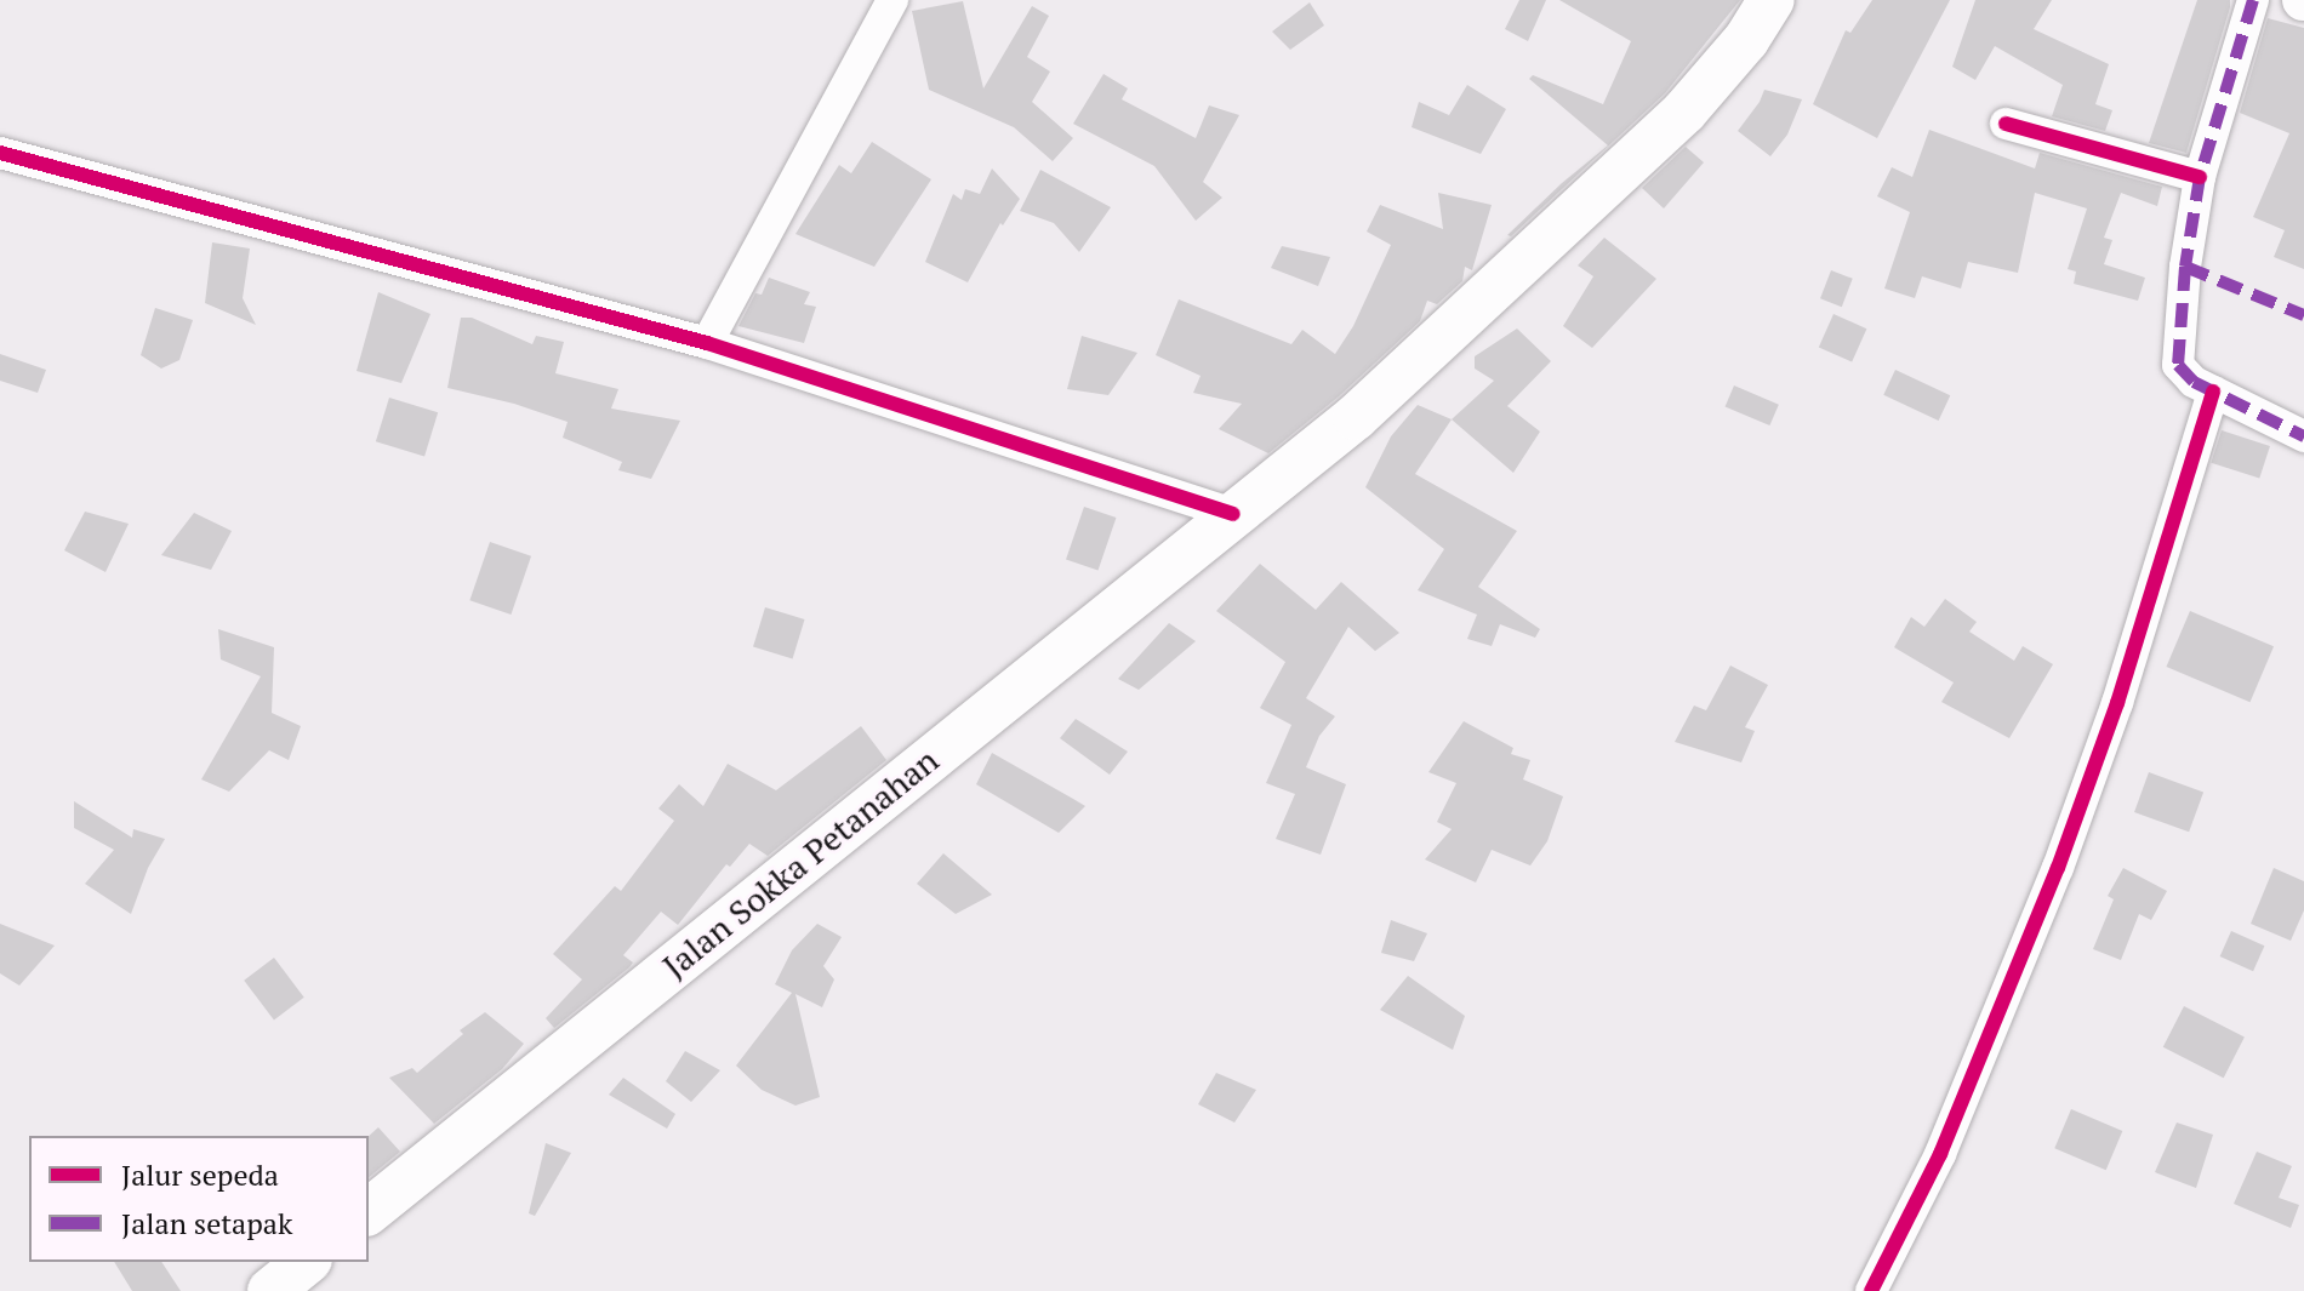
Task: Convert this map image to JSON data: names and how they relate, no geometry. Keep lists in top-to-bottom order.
{
  "streets": {
    "main road": ["Jalan Sokka Petanahan"]
  },
  "legend": ["Jalur sepeda", "Jalan setapak"]
}
